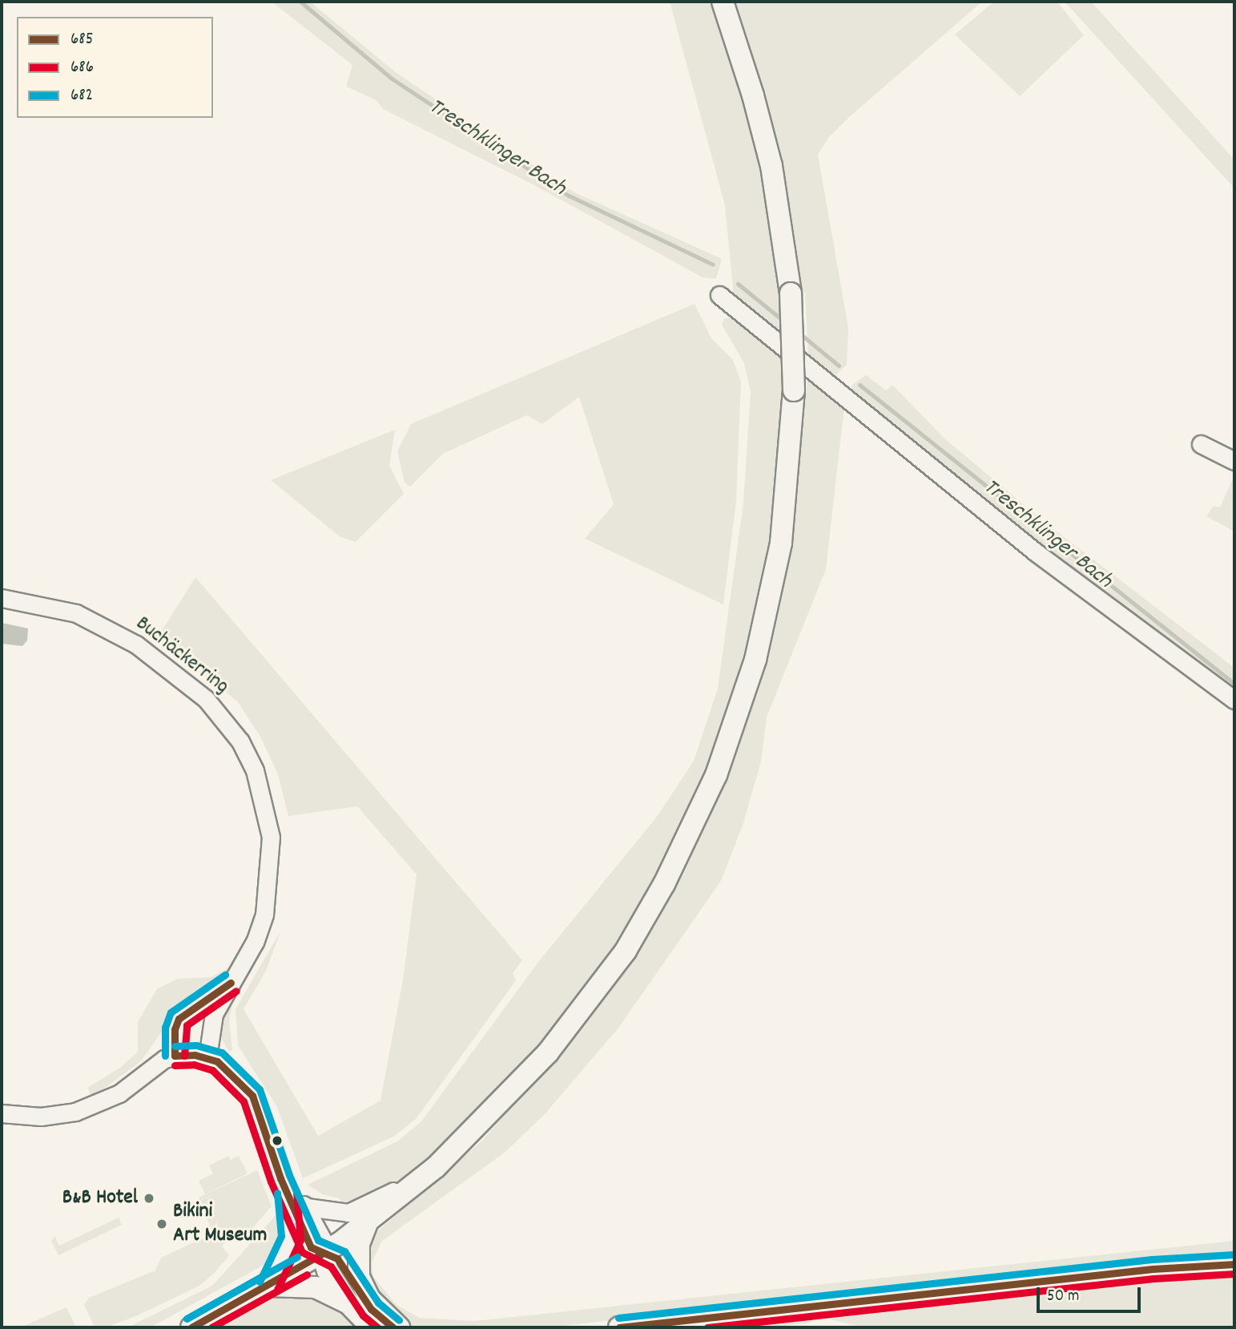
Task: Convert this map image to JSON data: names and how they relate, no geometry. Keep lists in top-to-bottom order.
{
  "streets": {
    "street": ["Buchäckerring"]
  },
  "water": ["Treschklinger Bach"],
  "places": ["B&B Hotel", "Bikini Art Museum"],
  "lines": ["transit line 682", "transit line 685", "transit line 686"],
  "legend": ["685", "686", "682"],
  "scale_bar": "50 m"
}
